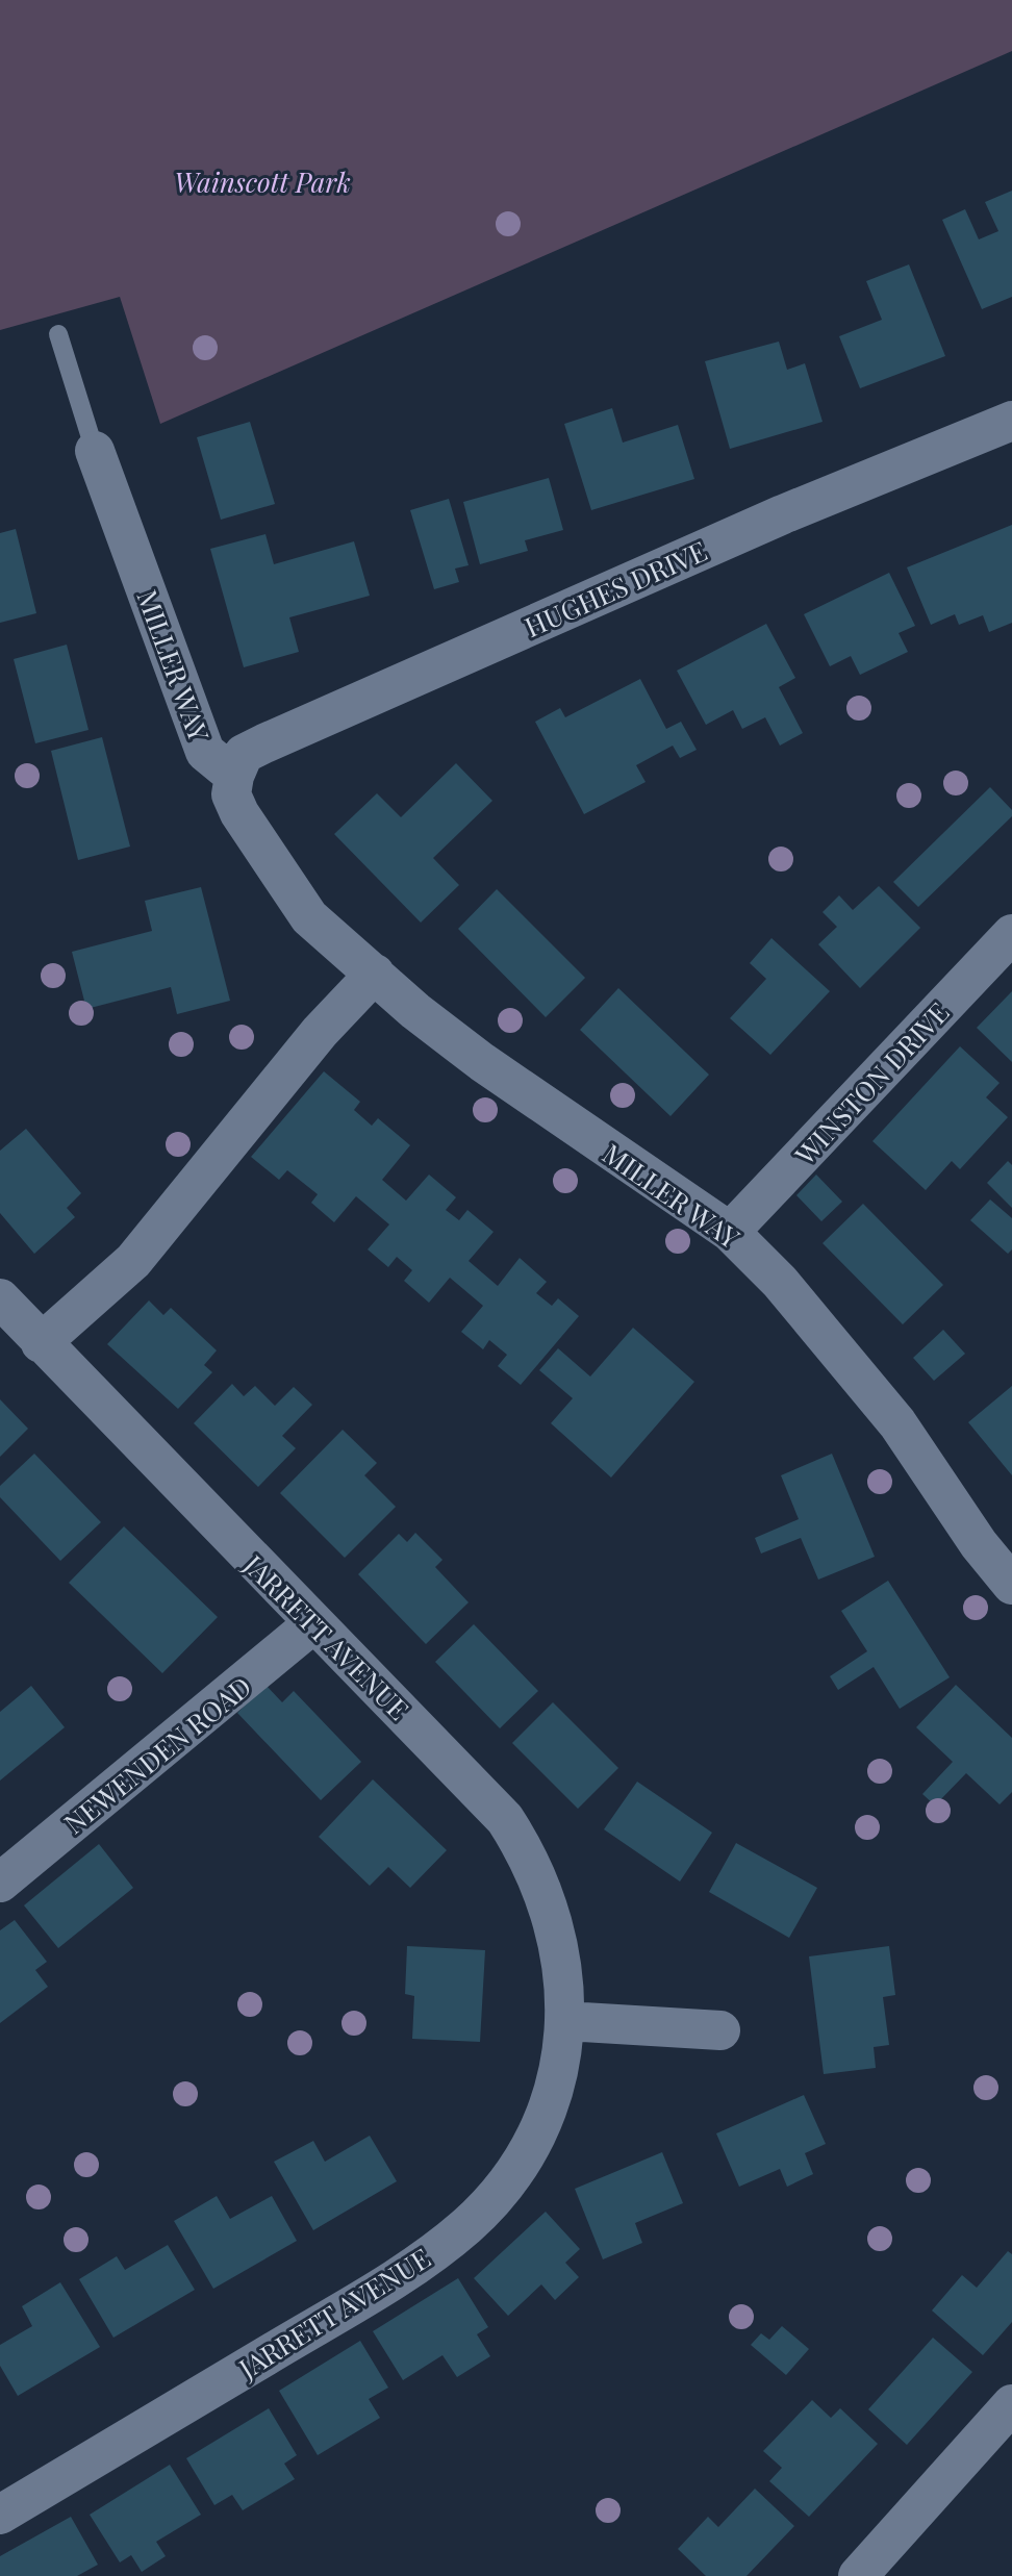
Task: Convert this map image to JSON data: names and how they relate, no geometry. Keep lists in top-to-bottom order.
{
  "streets": {
    "street": [
      "HUGHES DRIVE",
      "MILLER WAY",
      "WINSTON DRIVE",
      "JARRETT AVENUE",
      "NEWENDEN ROAD"
    ]
  },
  "crossings": [
    ["HUGHES DRIVE", "MILLER WAY"],
    ["MILLER WAY", "WINSTON DRIVE"],
    ["JARRETT AVENUE", "NEWENDEN ROAD"]
  ],
  "parks": ["Wainscott Park"]
}
